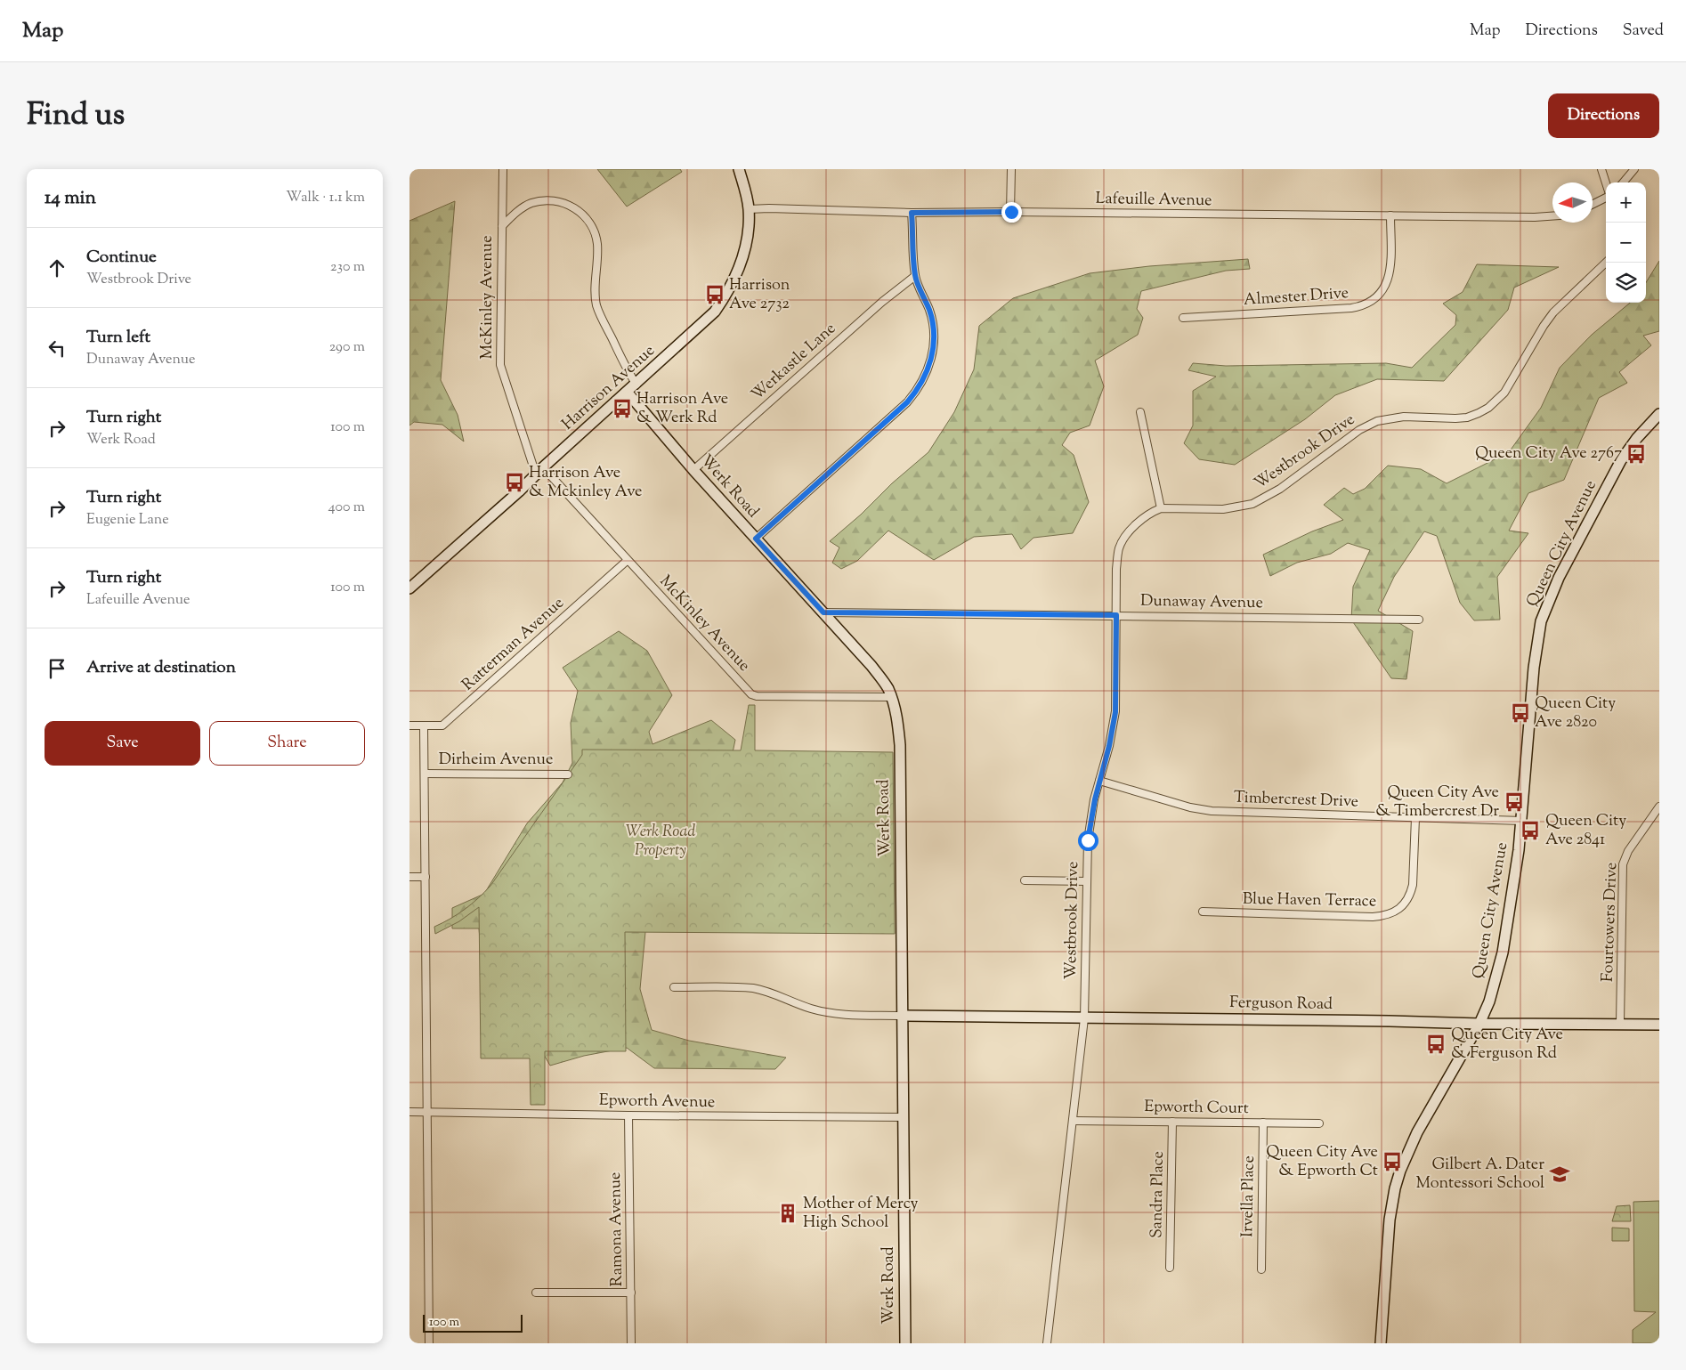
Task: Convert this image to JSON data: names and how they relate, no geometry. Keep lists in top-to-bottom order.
{
  "streets": {
    "street": [
      "Lafeuille Avenue",
      "McKinley Avenue",
      "Almester Drive",
      "Werkastle Lane",
      "Harrison Avenue",
      "Westbrook Drive",
      "Werk Road",
      "Queen City Avenue",
      "Dunaway Avenue",
      "Ratterman Avenue",
      "Dirheim Avenue",
      "Timbercrest Drive",
      "Blue Haven Terrace",
      "Fourtowers Drive",
      "Ferguson Road",
      "Epworth Avenue",
      "Epworth Court",
      "Sandra Place",
      "Irvella Place",
      "Ramona Avenue"
    ]
  },
  "crossings": [
    ["Lafeuille Avenue", "Almester Drive"],
    ["Lafeuille Avenue", "Harrison Avenue"],
    ["McKinley Avenue", "Harrison Avenue"],
    ["McKinley Avenue", "Werk Road"],
    ["McKinley Avenue", "Ratterman Avenue"],
    ["Werkastle Lane", "Werk Road"],
    ["Harrison Avenue", "Werk Road"],
    ["Westbrook Drive", "Dunaway Avenue"],
    ["Westbrook Drive", "Timbercrest Drive"],
    ["Westbrook Drive", "Ferguson Road"],
    ["Westbrook Drive", "Epworth Court"],
    ["Werk Road", "Dunaway Avenue"],
    ["Werk Road", "Ferguson Road"],
    ["Werk Road", "Epworth Avenue"],
    ["Queen City Avenue", "Timbercrest Drive"],
    ["Queen City Avenue", "Ferguson Road"],
    ["Timbercrest Drive", "Blue Haven Terrace"],
    ["Fourtowers Drive", "Ferguson Road"],
    ["Epworth Avenue", "Ramona Avenue"],
    ["Epworth Court", "Sandra Place"],
    ["Epworth Court", "Irvella Place"]
  ],
  "parks": ["Werk Road Property"],
  "places": {
    "bus stop": [
      "Harrison Ave 2732",
      "Harrison Ave & Werk Rd",
      "Queen City Ave 2767",
      "Harrison Ave & Mckinley Ave",
      "Queen City Ave 2820",
      "Queen City Ave & Timbercrest Dr",
      "Queen City Ave 2841",
      "Queen City Ave & Ferguson Rd",
      "Queen City Ave & Epworth Ct"
    ],
    "school or university": ["Gilbert A. Dater Montessori School"],
    "building": ["Mother of Mercy High School"]
  },
  "scale_bar": "100 m",
  "north": "left",
  "page": {
    "header": "Map",
    "nav": ["Map", "Directions", "Saved"],
    "title": "Find us",
    "buttons": [
      "Directions",
      ["Save", "Share"]
    ],
    "heading": ["14 min", "Walk · 1.1 km"],
    "map_buttons": ["+", "−"],
    "list": [
      ["Continue", "Westbrook Drive", "230 m"],
      ["Turn left", "Dunaway Avenue", "290 m"],
      ["Turn right", "Werk Road", "100 m"],
      ["Turn right", "Eugenie Lane", "400 m"],
      ["Turn right", "Lafeuille Avenue", "100 m"],
      "Arrive at destination"
    ],
    "scale": "100 m"
  }
}
